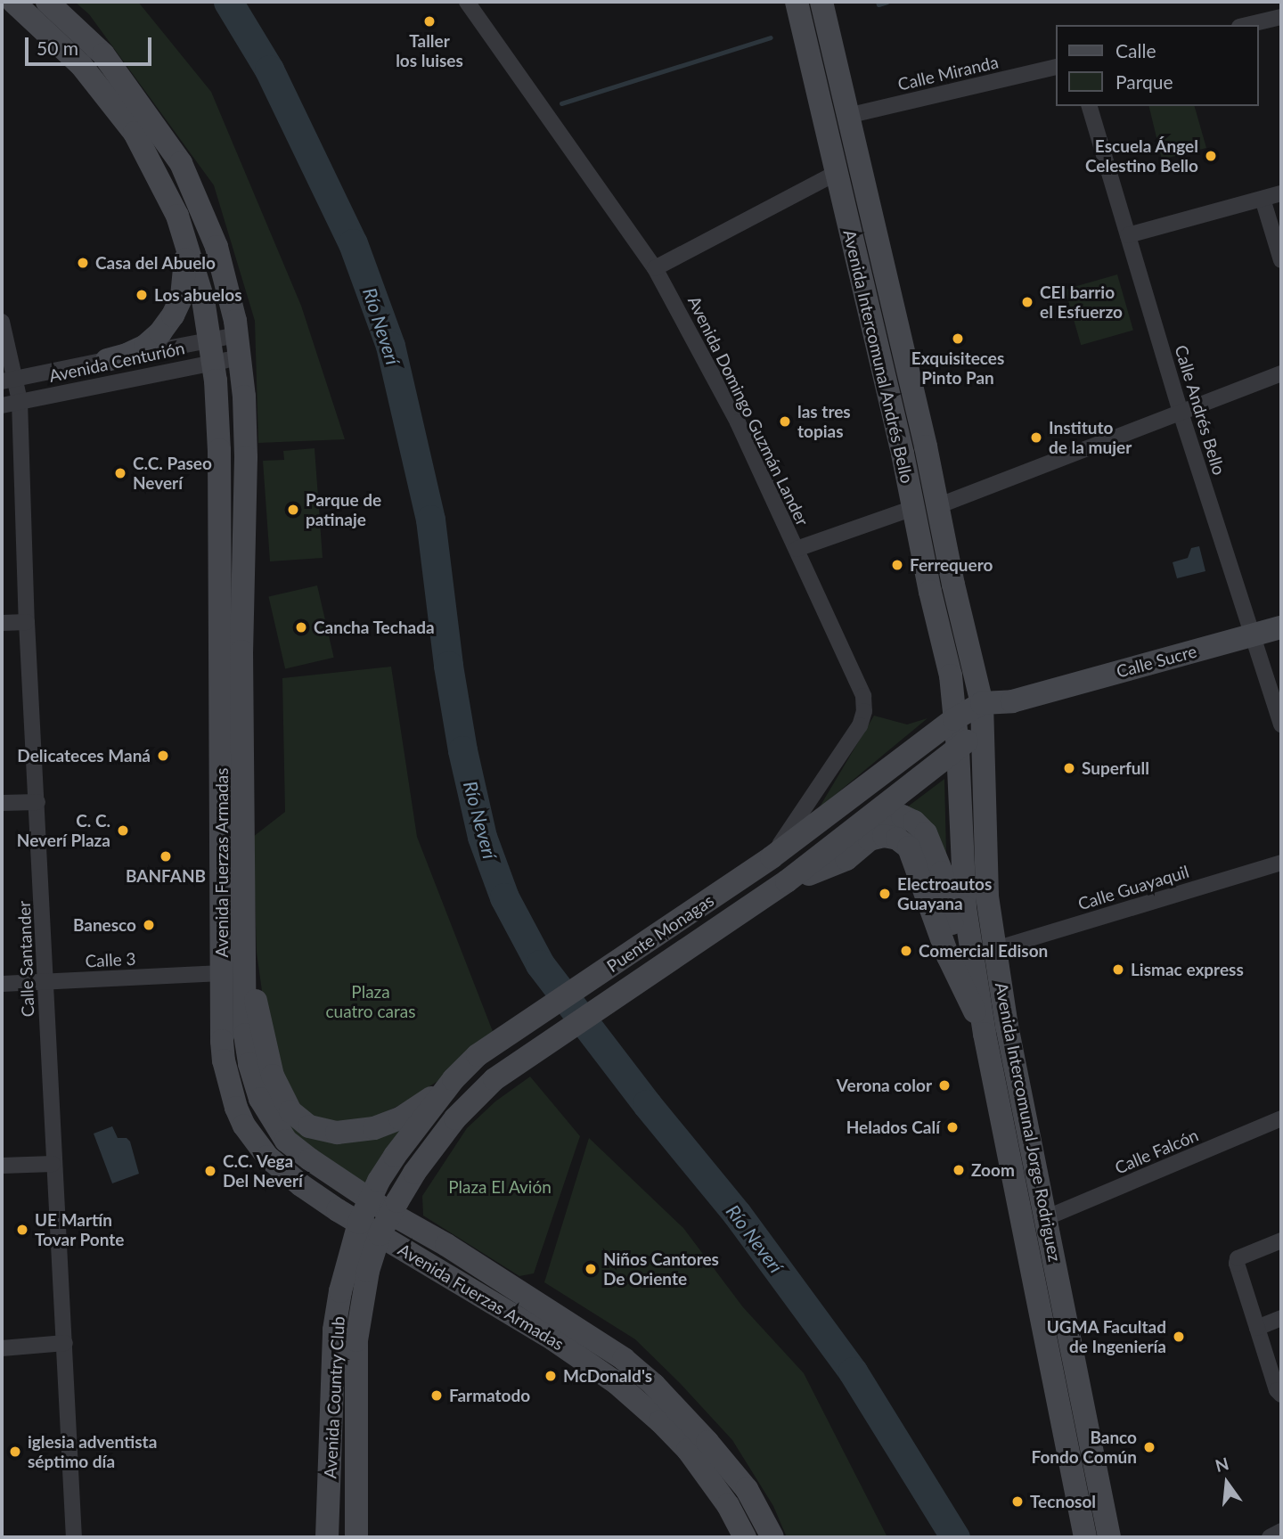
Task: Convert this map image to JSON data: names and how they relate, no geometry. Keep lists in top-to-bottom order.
{
  "streets": {
    "street": [
      "Calle Miranda",
      "Avenida Intercomunal Andrés Bello",
      "Avenida Centurión",
      "Calle Andrés Bello",
      "Avenida Domingo Guzmán Lander",
      "Calle Sucre",
      "Avenida Fuerzas Armadas",
      "Calle Guayaquil",
      "Puente Monagas",
      "Calle Santander",
      "Calle 3",
      "Avenida Intercomunal Jorge Rodriguez",
      "Calle Falcón",
      "Avenida Country Club"
    ]
  },
  "crossings": [
    ["Calle Miranda", "Avenida Intercomunal Andrés Bello"],
    ["Avenida Intercomunal Andrés Bello", "Puente Monagas"],
    ["Avenida Intercomunal Andrés Bello", "Avenida Intercomunal Jorge Rodriguez"],
    ["Avenida Centurión", "Avenida Fuerzas Armadas"],
    ["Avenida Centurión", "Calle Santander"],
    ["Calle Andrés Bello", "Calle Sucre"],
    ["Avenida Domingo Guzmán Lander", "Puente Monagas"],
    ["Calle Sucre", "Puente Monagas"],
    ["Avenida Fuerzas Armadas", "Puente Monagas"],
    ["Avenida Fuerzas Armadas", "Calle 3"],
    ["Avenida Fuerzas Armadas", "Avenida Country Club"],
    ["Calle Guayaquil", "Avenida Intercomunal Jorge Rodriguez"],
    ["Puente Monagas", "Avenida Intercomunal Jorge Rodriguez"],
    ["Puente Monagas", "Avenida Country Club"],
    ["Calle Santander", "Calle 3"],
    ["Avenida Intercomunal Jorge Rodriguez", "Calle Falcón"]
  ],
  "water": ["Río Neverí"],
  "parks": ["Plaza cuatro caras", "Plaza El Avión"],
  "places": [
    "Taller los luises",
    "Escuela Ángel Celestino Bello",
    "Casa del Abuelo",
    "Los abuelos",
    "CEI barrio el Esfuerzo",
    "Exquisiteces Pinto Pan",
    "las tres topias",
    "Instituto de la mujer",
    "C.C. Paseo Neverí",
    "Parque de patinaje",
    "Ferrequero",
    "Cancha Techada",
    "Delicateces Maná",
    "Superfull",
    "C. C. Neverí Plaza",
    "BANFANB",
    "Electroautos Guayana",
    "Banesco",
    "Comercial Edison",
    "Lismac express",
    "Verona color",
    "Helados Calí",
    "Zoom",
    "C.C. Vega Del Neverí",
    "UE Martín Tovar Ponte",
    "Niños Cantores De Oriente",
    "UGMA Facultad de Ingeniería",
    "McDonald's",
    "Farmatodo",
    "Banco Fondo Común",
    "iglesia adventista séptimo día",
    "Tecnosol"
  ],
  "legend": ["Calle", "Parque"],
  "scale_bar": "50 m",
  "north": "top"
}
